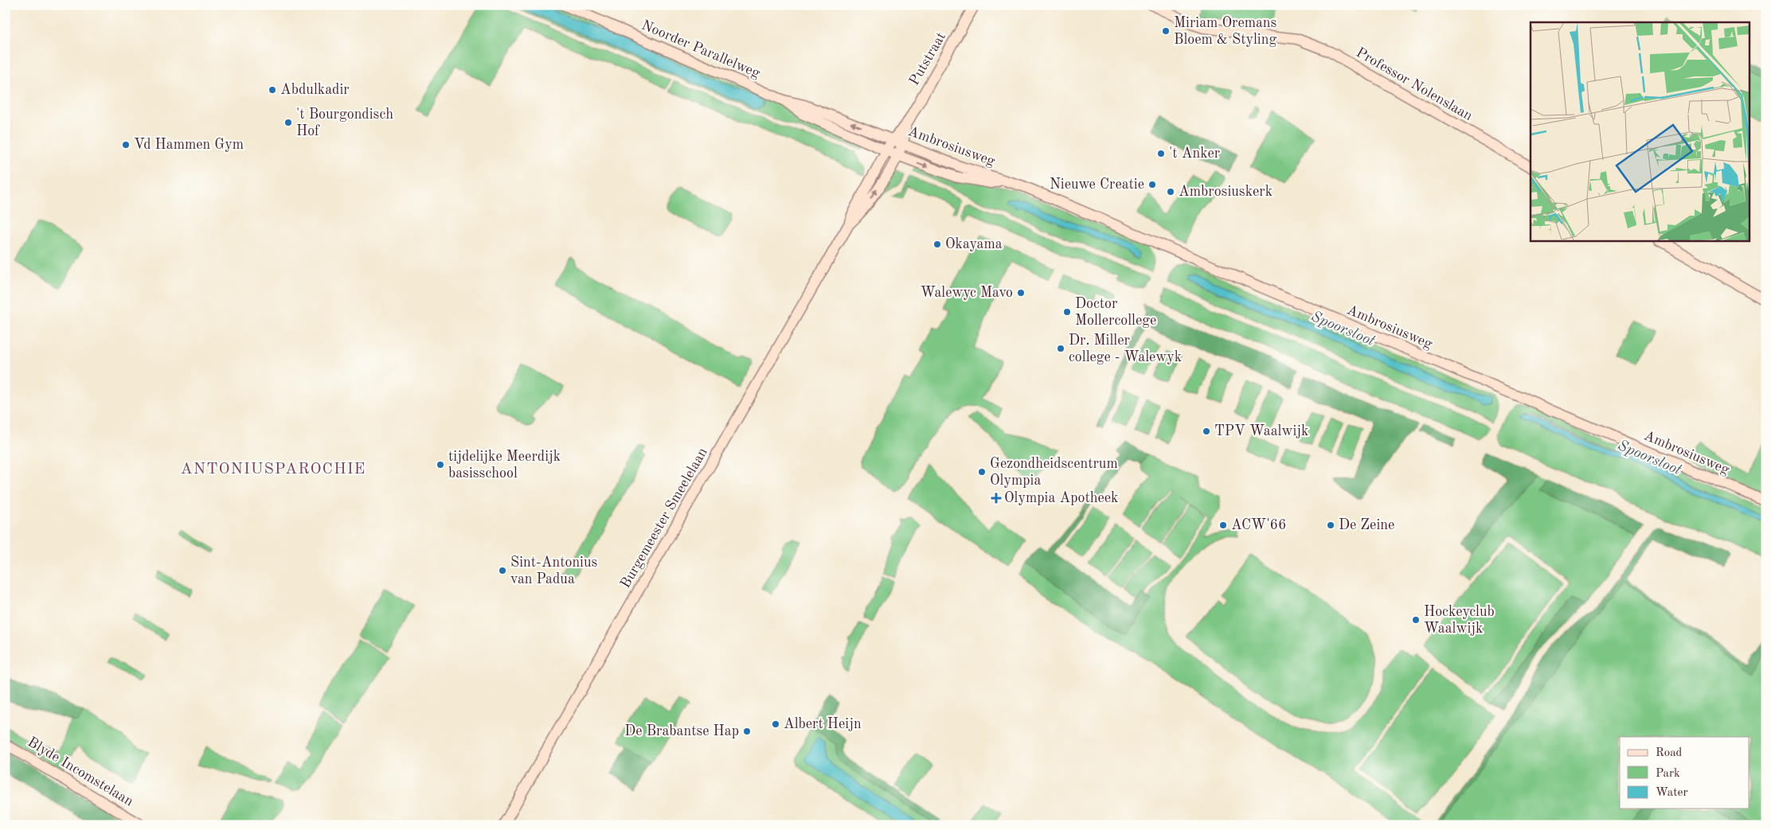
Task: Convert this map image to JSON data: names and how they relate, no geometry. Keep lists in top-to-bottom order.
{
  "streets": {
    "street": [
      "Noorder Parallelweg",
      "Putstraat",
      "Professor Nolenslaan",
      "Ambrosiusweg",
      "Burgemeester Smeelelaan",
      "Blyde Incomstelaan"
    ]
  },
  "crossings": [
    ["Noorder Parallelweg", "Putstraat"],
    ["Noorder Parallelweg", "Ambrosiusweg"],
    ["Noorder Parallelweg", "Burgemeester Smeelelaan"],
    ["Putstraat", "Ambrosiusweg"],
    ["Ambrosiusweg", "Burgemeester Smeelelaan"]
  ],
  "districts": ["ANTONIUSPAROCHIE"],
  "water": ["Spoorsloot"],
  "places": {
    "other": [
      "Miriam Oremans Bloem & Styling",
      "Abdulkadir",
      "'t Bourgondisch Hof",
      "Vd Hammen Gym",
      "'t Anker",
      "Nieuwe Creatie",
      "Ambrosiuskerk",
      "Okayama",
      "Walewyc Mavo",
      "Doctor Mollercollege",
      "Dr. Miller college - Walewyk",
      "TPV Waalwijk",
      "tijdelijke Meerdijk basisschool",
      "Gezondheidscentrum Olympia",
      "ACW'66",
      "De Zeine",
      "Sint-Antonius van Padua",
      "Hockeyclub Waalwijk",
      "Albert Heijn",
      "De Brabantse Hap"
    ],
    "health": ["Olympia Apotheek"]
  },
  "legend": ["Road", "Park", "Water"]
}
